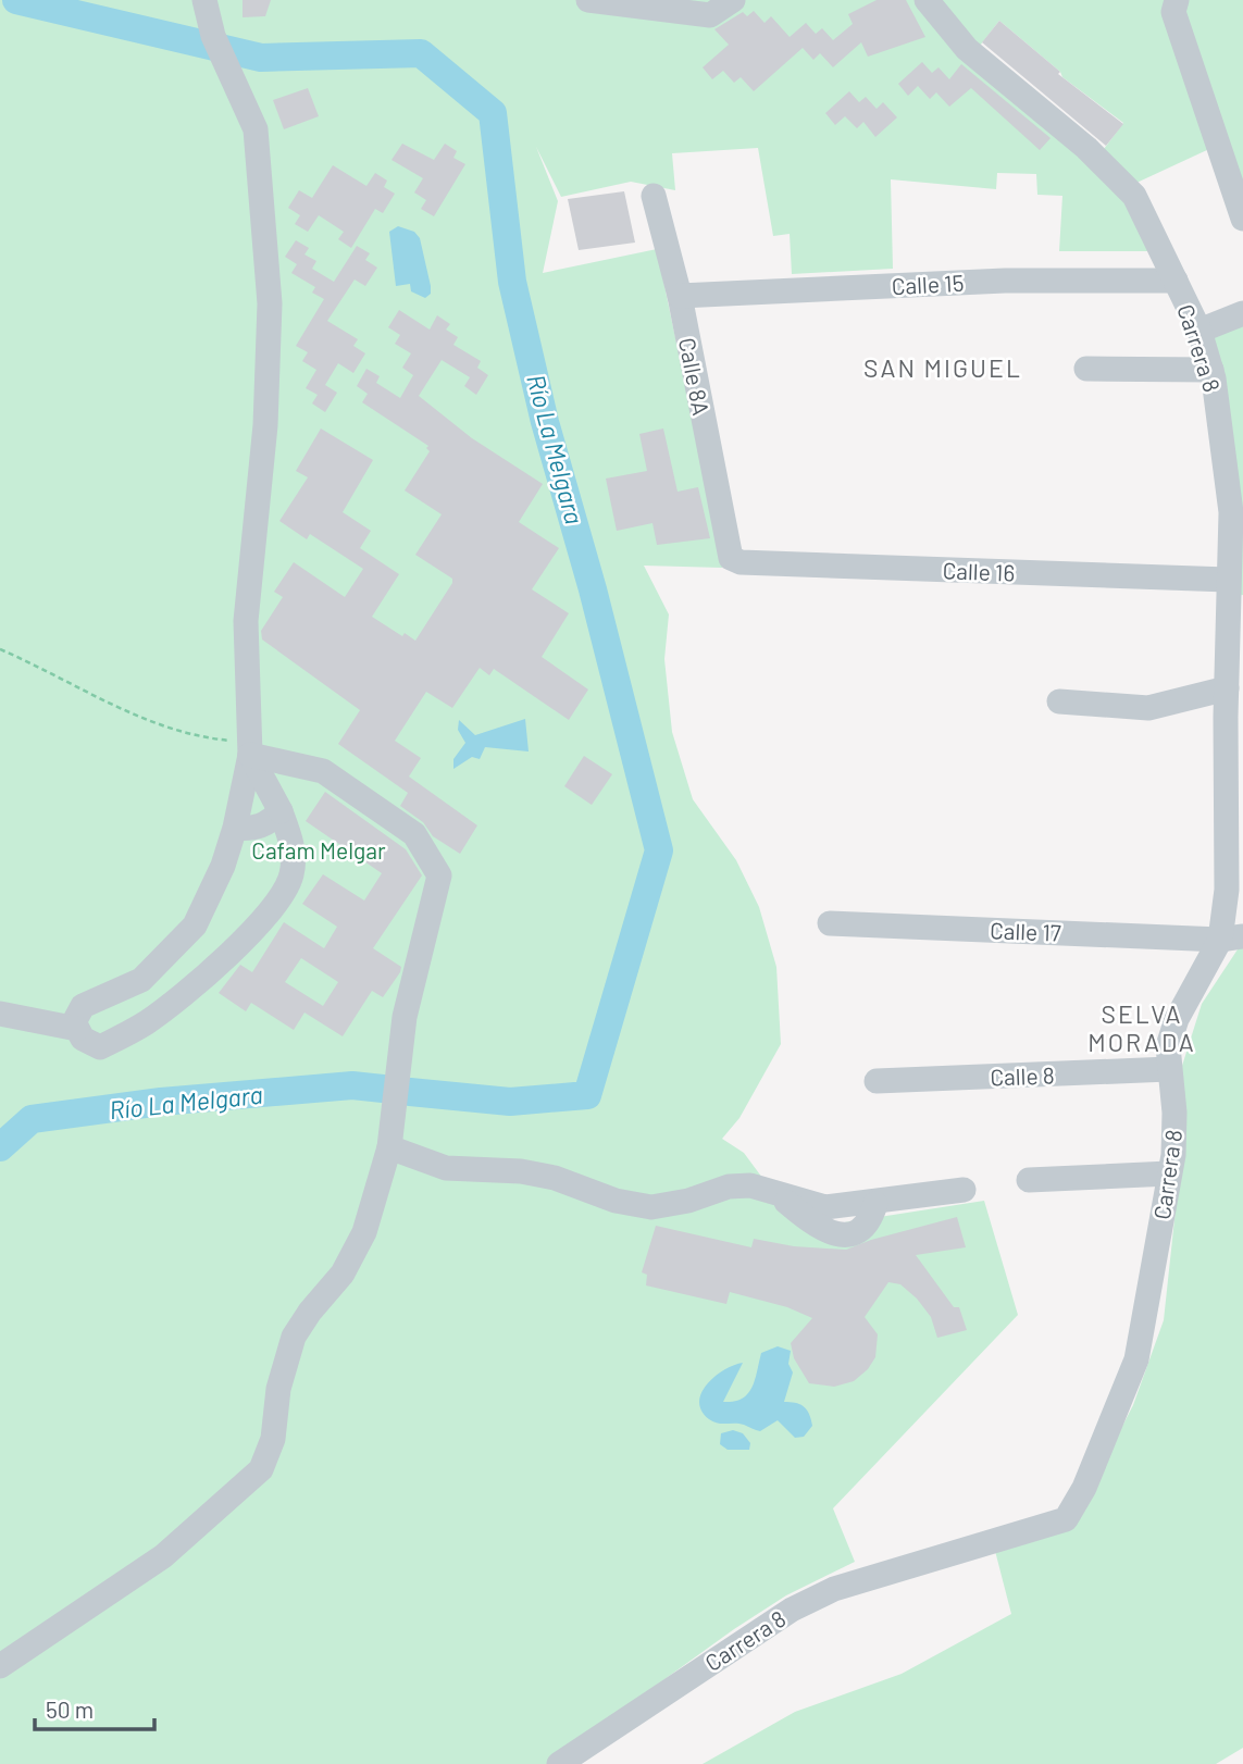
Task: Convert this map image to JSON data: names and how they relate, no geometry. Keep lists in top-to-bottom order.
{
  "streets": {
    "street": [
      "Calle 15",
      "Carrera 8",
      "Calle 8A",
      "Calle 16",
      "Calle 17",
      "Calle 8"
    ]
  },
  "crossings": [
    ["Calle 15", "Carrera 8"],
    ["Calle 15", "Calle 8A"],
    ["Carrera 8", "Calle 16"],
    ["Carrera 8", "Calle 17"],
    ["Carrera 8", "Calle 8"],
    ["Calle 8A", "Calle 16"]
  ],
  "districts": ["SAN MIGUEL", "SELVA MORADA"],
  "water": ["Río La Melgara"],
  "parks": ["Cafam Melgar"],
  "scale_bar": "50 m"
}
